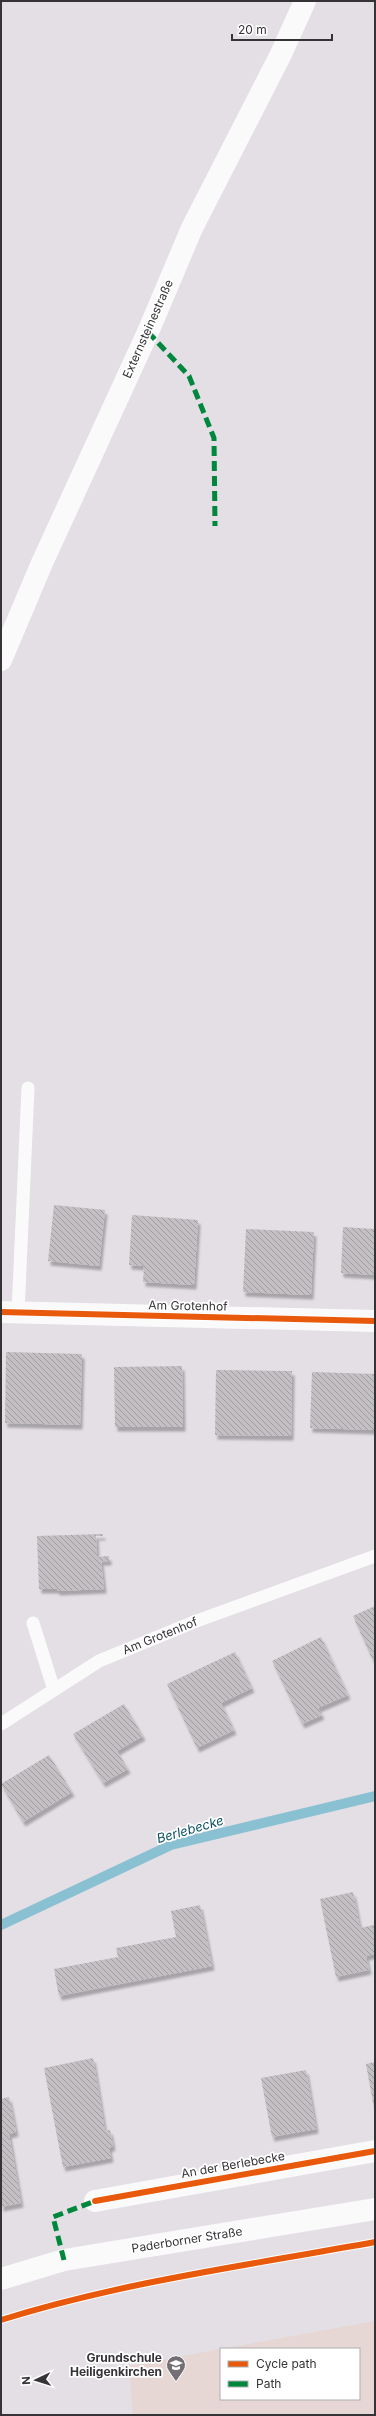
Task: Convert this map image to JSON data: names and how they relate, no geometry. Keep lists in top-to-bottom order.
{
  "streets": {
    "main road": [
      "Externsteinestraße",
      "Am Grotenhof",
      "An der Berlebecke",
      "Paderborner Straße"
    ]
  },
  "water": ["Berlebecke"],
  "places": {
    "school or university": ["Grundschule Heiligenkirchen"]
  },
  "legend": ["Cycle path", "Path"],
  "scale_bar": "20 m",
  "north": "left"
}
